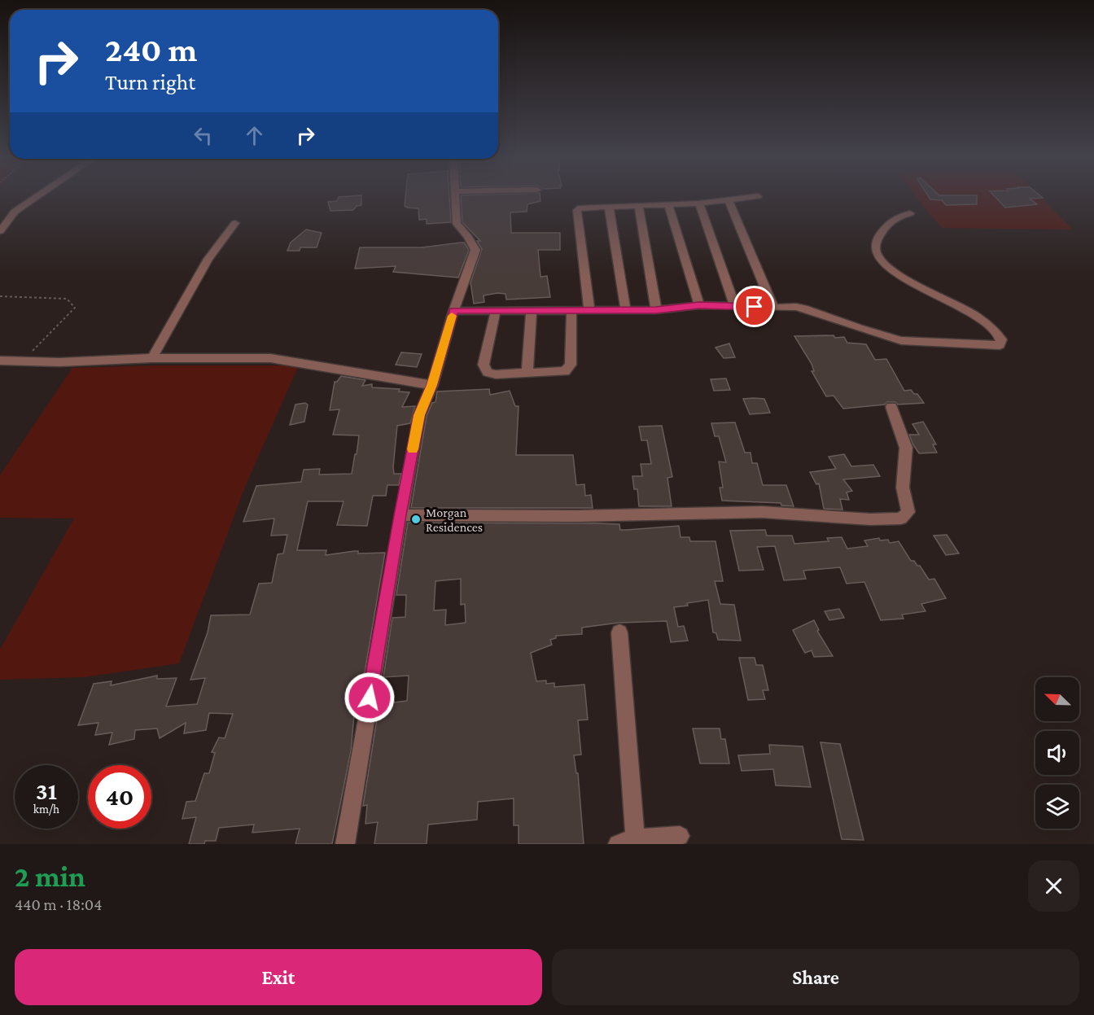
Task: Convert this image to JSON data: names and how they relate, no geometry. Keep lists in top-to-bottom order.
{
  "places": ["Morgan Residences"],
  "north": "top left",
  "page": {
    "turn": ["240 m", "Turn right"],
    "speed": "31 km/h",
    "limit": "40",
    "heading": ["2 min", "440 m · 18:04"],
    "buttons": ["Exit", "Share"]
  }
}
